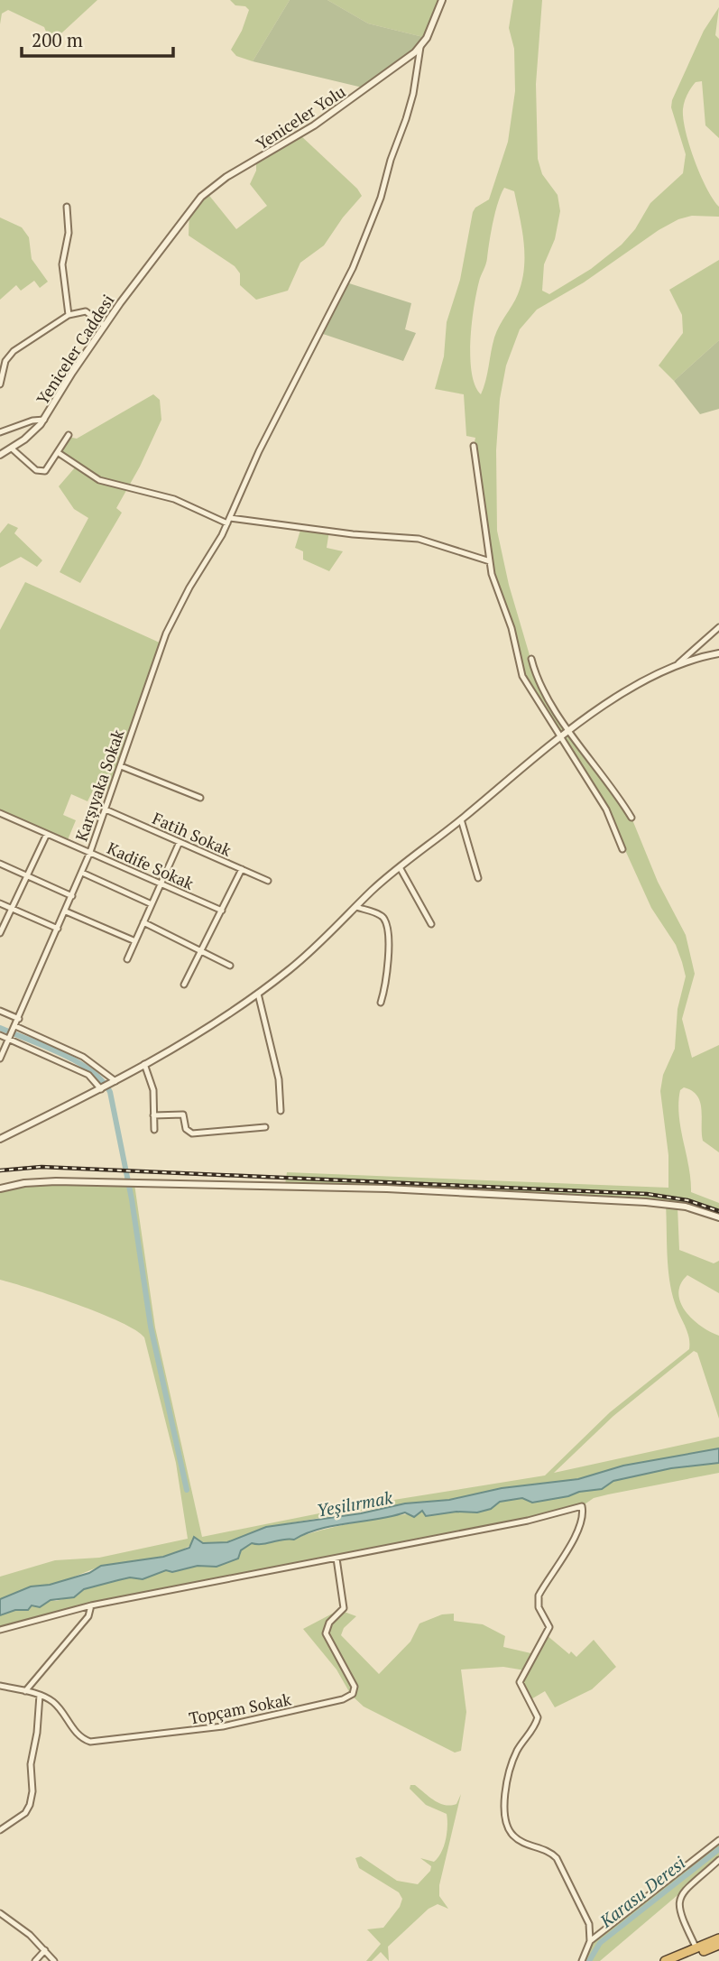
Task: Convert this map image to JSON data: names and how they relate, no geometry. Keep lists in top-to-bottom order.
{
  "streets": {
    "street": [
      "Yeniceler Yolu",
      "Yeniceler Caddesi",
      "Karşıyaka Sokak",
      "Fatih Sokak",
      "Kadife Sokak",
      "Topçam Sokak"
    ]
  },
  "crossings": [
    ["Yeniceler Yolu", "Yeniceler Caddesi"],
    ["Yeniceler Yolu", "Karşıyaka Sokak"],
    ["Karşıyaka Sokak", "Fatih Sokak"],
    ["Karşıyaka Sokak", "Kadife Sokak"]
  ],
  "water": ["Yeşilırmak", "Karasu Deresi"],
  "scale_bar": "200 m"
}
